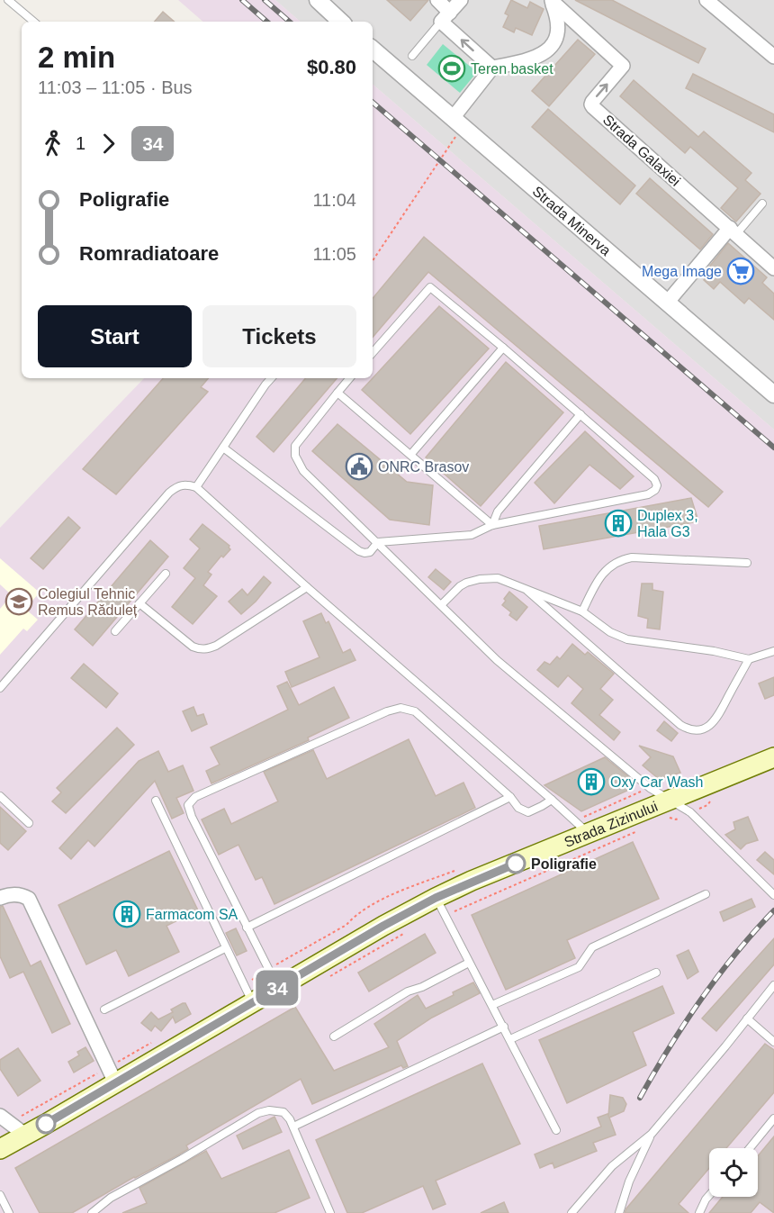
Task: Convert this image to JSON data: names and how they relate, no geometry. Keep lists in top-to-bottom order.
{
  "streets": {
    "main road": ["Strada Zizinului"],
    "street": ["Strada Galaxiei", "Strada Minerva"]
  },
  "one_way": ["Strada Galaxiei"],
  "places": {
    "sports": ["Teren basket"],
    "supermarket": ["Mega Image"],
    "public building": ["ONRC Brasov"],
    "building": ["Duplex 3, Hala G3", "Oxy Car Wash", "Farmacom SA"],
    "school or university": ["Colegiul Tehnic Remus Răduleț"],
    "other": ["Poligrafie"]
  },
  "lines": ["bus line 34"],
  "page": {
    "on_map": "34",
    "heading": ["2 min", "11:03 – 11:05 · Bus", "$0.80"],
    "legs": ["1", "34"],
    "list": [
      {
        "name": "Poligrafie",
        "value": "11:04"
      },
      {
        "name": "Romradiatoare",
        "value": "11:05"
      }
    ],
    "buttons": ["Start", "Tickets"]
  }
}
